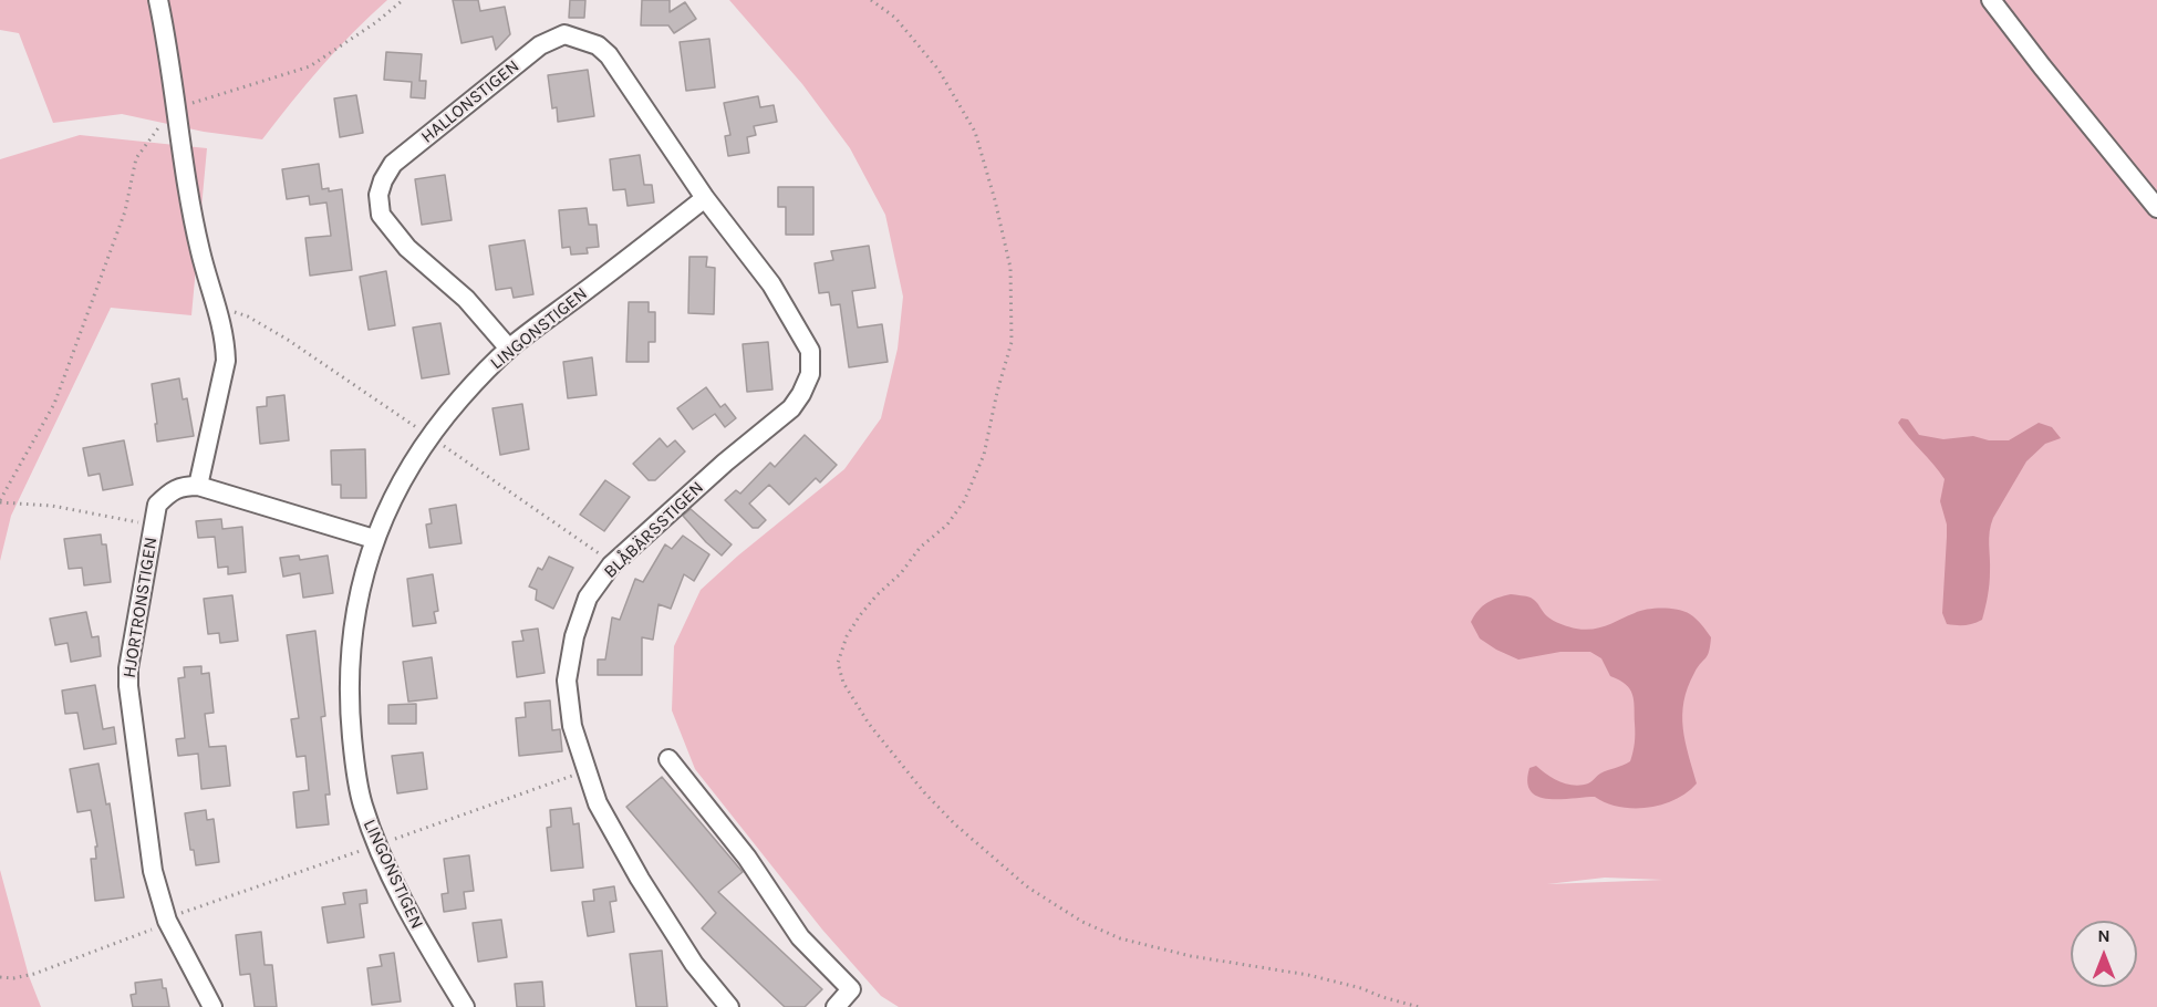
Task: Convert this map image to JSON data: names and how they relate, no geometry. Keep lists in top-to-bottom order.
{
  "streets": {
    "street": [
      "HALLONSTIGEN",
      "LINGONSTIGEN",
      "BLÅBÄRSSTIGEN",
      "HJORTRONSTIGEN"
    ]
  },
  "crossings": [
    ["HALLONSTIGEN", "LINGONSTIGEN"],
    ["HALLONSTIGEN", "BLÅBÄRSSTIGEN"],
    ["LINGONSTIGEN", "BLÅBÄRSSTIGEN"]
  ],
  "north": "top"
}
